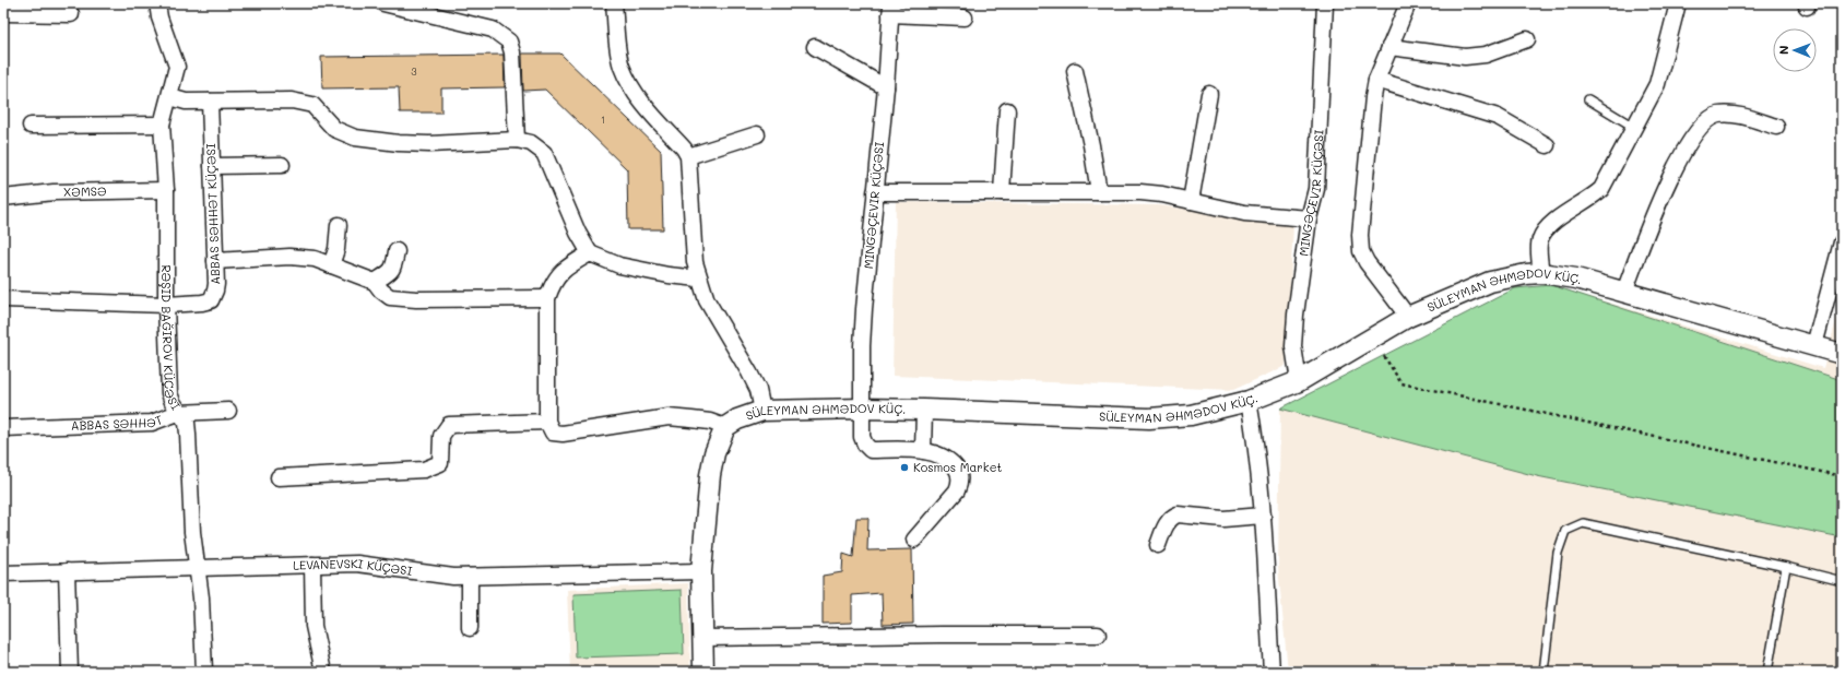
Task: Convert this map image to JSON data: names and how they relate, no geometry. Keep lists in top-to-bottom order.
{
  "streets": {
    "street": [
      "XƏMSƏ",
      "MINGƏÇEVIR KÜÇƏSI",
      "ABBAS SƏHHƏT KÜÇƏSI",
      "SÜLEYMAN ƏHMƏDOV KÜÇ.",
      "ABBAS SƏHHƏT",
      "LEVANEVSKI KÜÇƏSI"
    ]
  },
  "crossings": [
    ["MINGƏÇEVIR KÜÇƏSI", "SÜLEYMAN ƏHMƏDOV KÜÇ."]
  ],
  "places": ["Kosmos Market"],
  "house_numbers": ["3", "1"],
  "north": "left"
}
